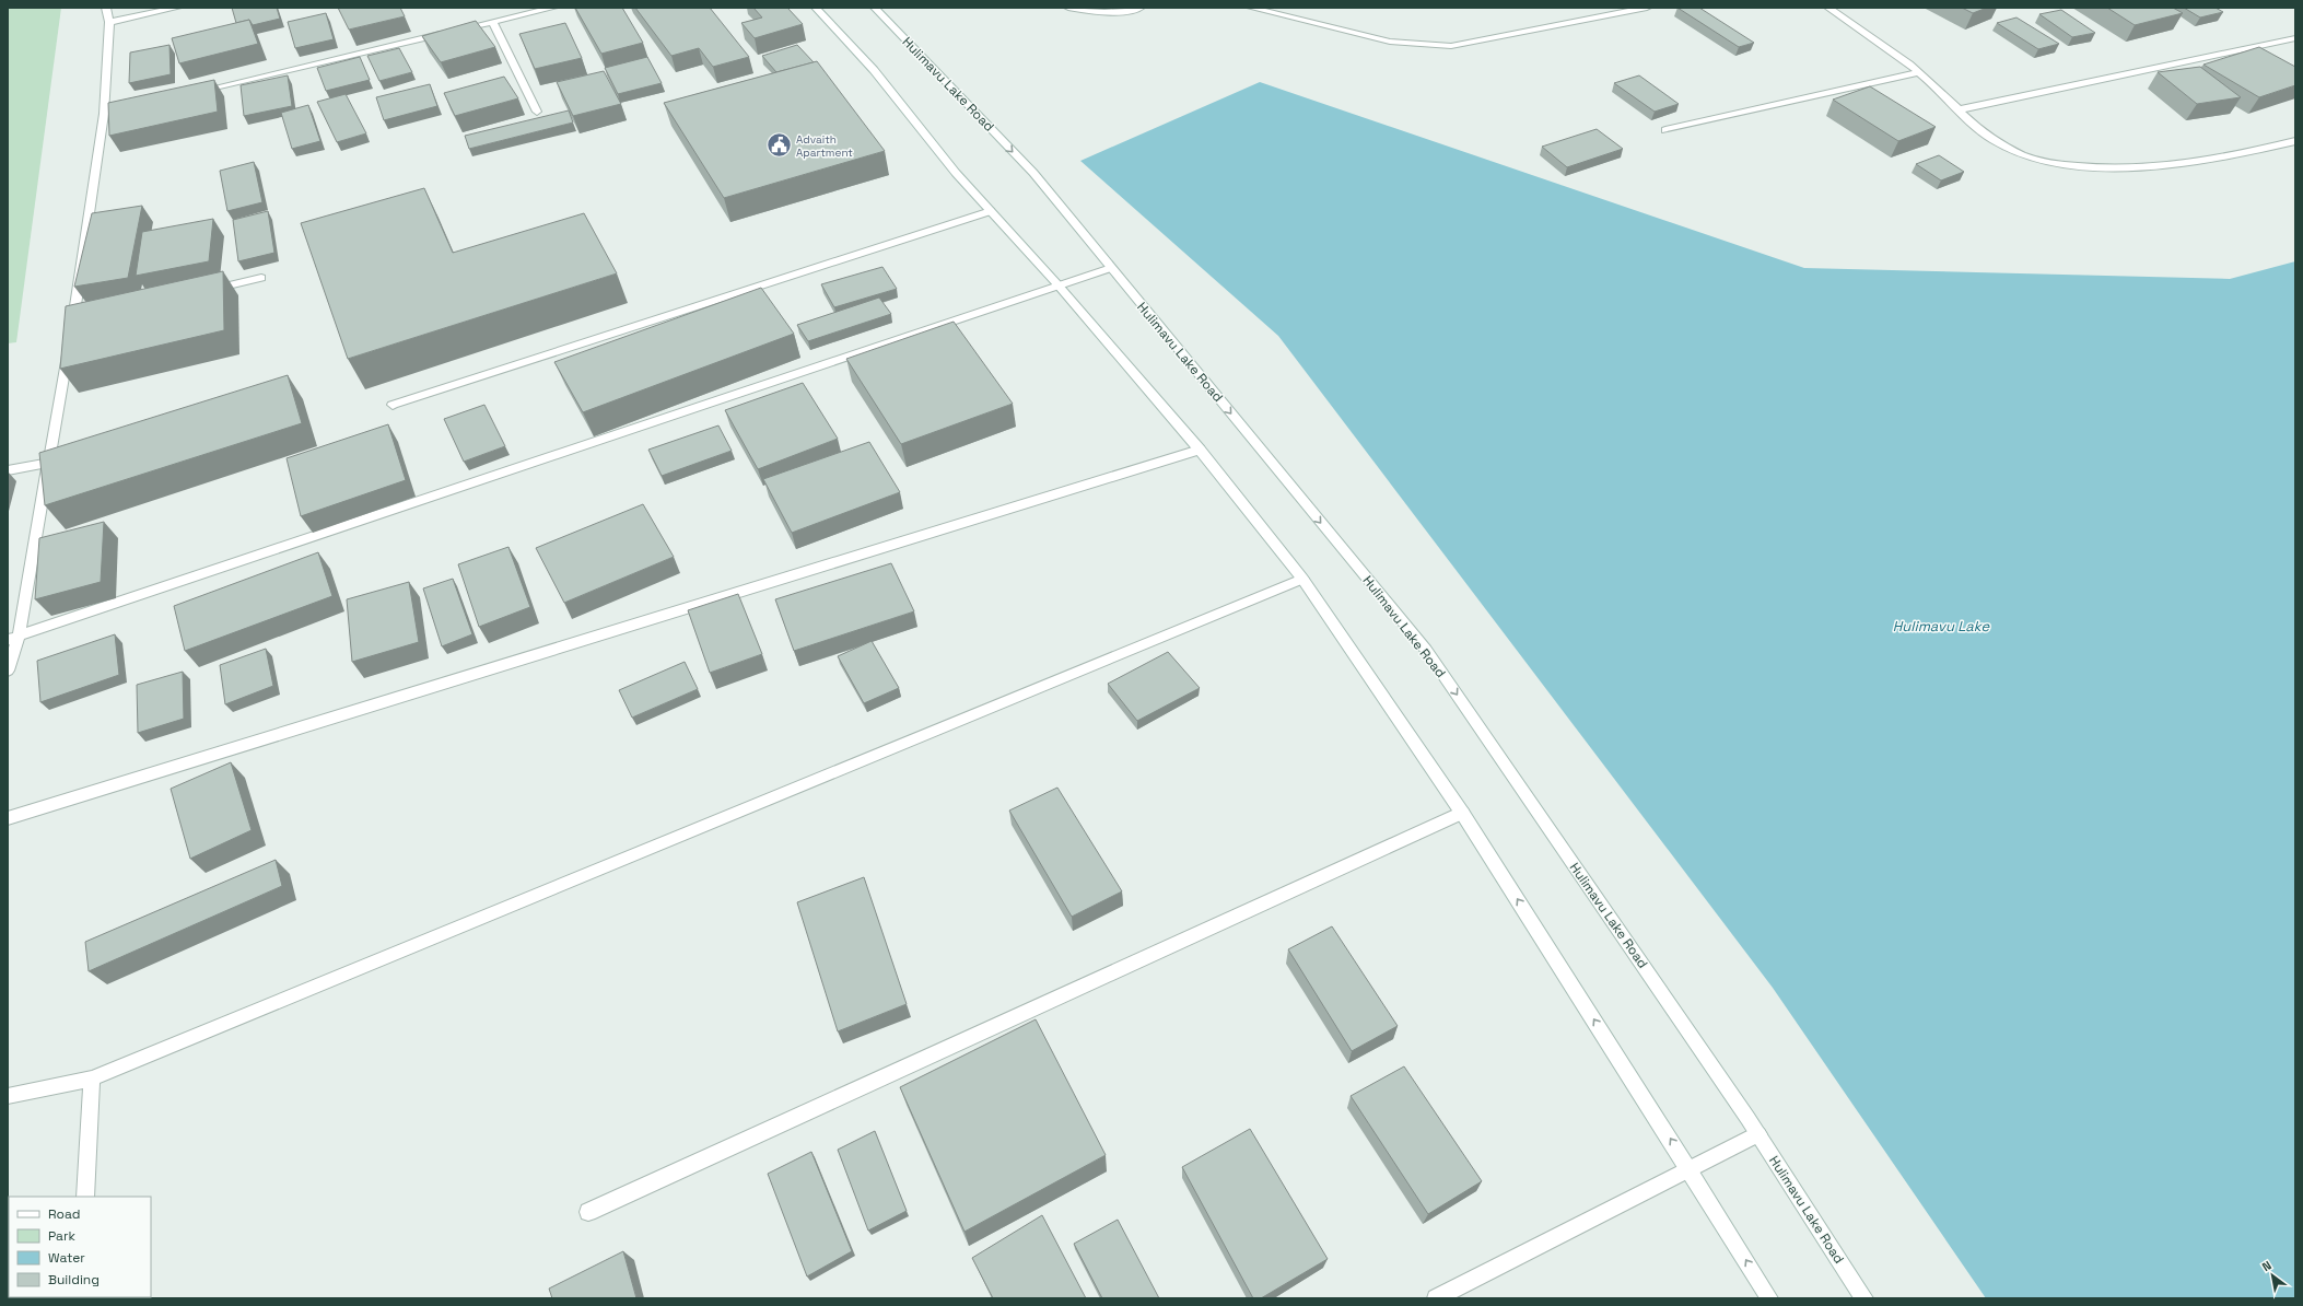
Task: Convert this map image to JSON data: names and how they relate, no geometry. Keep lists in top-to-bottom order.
{
  "streets": {
    "street": ["Hulimavu Lake Road"]
  },
  "water": ["Hulimavu Lake"],
  "places": {
    "public building": ["Advaith Apartment"]
  },
  "legend": [
    "Road",
    "Park",
    "Water",
    "Building"
  ],
  "north": "top left"
}
